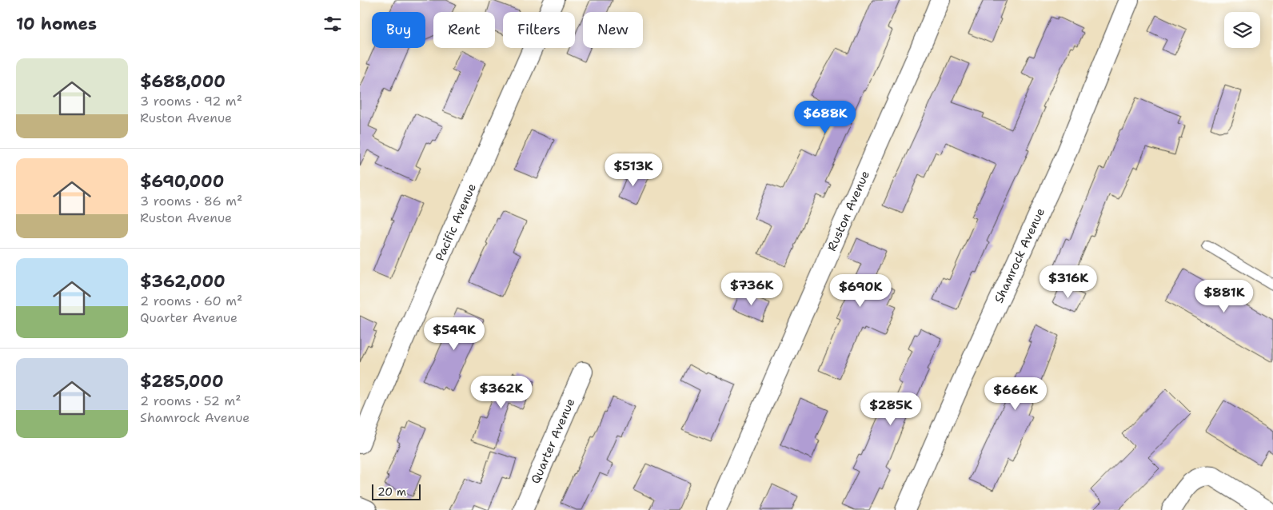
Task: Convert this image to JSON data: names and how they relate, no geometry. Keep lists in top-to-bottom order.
{
  "streets": {
    "street": [
      "Ruston Avenue",
      "Pacific Avenue",
      "Shamrock Avenue",
      "Quarter Avenue"
    ]
  },
  "scale_bar": "20 m",
  "page": {
    "heading": "10 homes",
    "chip": [
      "Buy",
      "Rent",
      "Filters",
      "New"
    ],
    "list": [
      {
        "name": "$688,000",
        "note": "3 rooms · 92 m² · Ruston Avenue"
      },
      {
        "name": "$690,000",
        "note": "3 rooms · 86 m² · Ruston Avenue"
      },
      {
        "name": "$362,000",
        "note": "2 rooms · 60 m² · Quarter Avenue"
      },
      {
        "name": "$285,000",
        "note": "2 rooms · 52 m² · Shamrock Avenue"
      }
    ],
    "price": [
      "$688K",
      "$513K",
      "$316K",
      "$736K",
      "$690K",
      "$881K",
      "$549K",
      "$362K",
      "$666K",
      "$285K"
    ],
    "scale": "20 m"
  }
}
